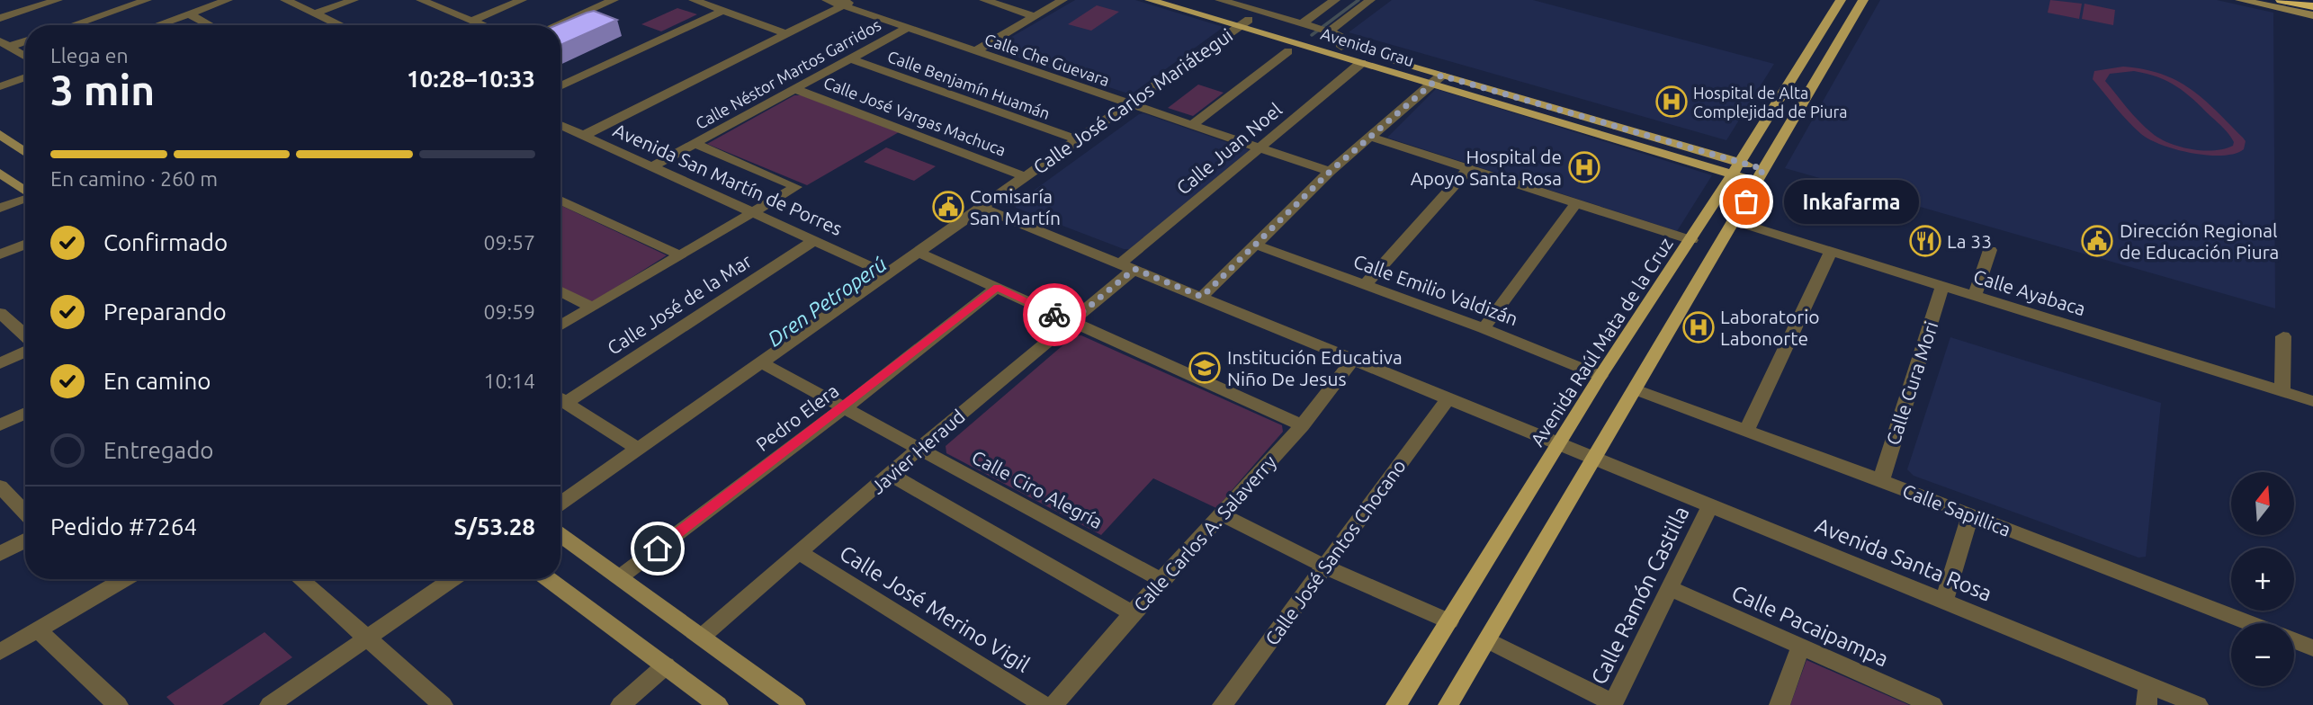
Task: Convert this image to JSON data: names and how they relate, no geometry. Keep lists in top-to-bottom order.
{
  "streets": {
    "main road": ["Avenida Grau", "Avenida Raúl Mata de la Cruz"],
    "street": [
      "Calle Che Guevara",
      "Calle Néstor Martos Garridos",
      "Calle Benjamín Huamán",
      "Calle José Carlos Mariátegui",
      "Calle José Vargas Machuca",
      "Calle Juan Noel",
      "Avenida San Martín de Porres",
      "Calle Emilio Valdizán",
      "Calle Ayabaca",
      "Calle José de la Mar",
      "Calle Cura Mori",
      "Pedro Elera",
      "Javier Heraud",
      "Calle Ciro Alegría",
      "Calle Sapillica",
      "Calle Carlos A. Salaverry",
      "Calle José Santos Chocano",
      "Avenida Santa Rosa",
      "Calle Ramón Castilla",
      "Calle José Merino Vigil",
      "Calle Pacaipampa"
    ]
  },
  "crossings": [
    ["Avenida Grau", "Calle José Carlos Mariátegui"],
    ["Avenida Grau", "Calle Juan Noel"],
    ["Avenida Grau", "Avenida Raúl Mata de la Cruz"],
    ["Calle Che Guevara", "Calle Néstor Martos Garridos"],
    ["Calle Che Guevara", "Calle José Carlos Mariátegui"],
    ["Calle Che Guevara", "Calle Juan Noel"],
    ["Calle Néstor Martos Garridos", "Calle Benjamín Huamán"],
    ["Calle Néstor Martos Garridos", "Calle José Vargas Machuca"],
    ["Calle Néstor Martos Garridos", "Avenida San Martín de Porres"],
    ["Calle Benjamín Huamán", "Calle José Carlos Mariátegui"],
    ["Calle José Carlos Mariátegui", "Calle José Vargas Machuca"],
    ["Calle José Carlos Mariátegui", "Avenida San Martín de Porres"],
    ["Calle José Carlos Mariátegui", "Calle Ciro Alegría"],
    ["Calle Juan Noel", "Javier Heraud"],
    ["Avenida San Martín de Porres", "Calle José de la Mar"],
    ["Calle Emilio Valdizán", "Avenida Raúl Mata de la Cruz"],
    ["Calle Ayabaca", "Calle Cura Mori"],
    ["Calle Cura Mori", "Calle Sapillica"],
    ["Pedro Elera", "Calle Ciro Alegría"],
    ["Javier Heraud", "Calle Ciro Alegría"],
    ["Javier Heraud", "Calle José Merino Vigil"],
    ["Calle Ciro Alegría", "Calle Carlos A. Salaverry"],
    ["Avenida Santa Rosa", "Calle Ramón Castilla"],
    ["Calle Ramón Castilla", "Calle Pacaipampa"]
  ],
  "water": ["Dren Petroperú"],
  "places": {
    "hospital": ["Hospital de Alta Complejidad de Piura", "Hospital de Apoyo Santa Rosa", "Laboratorio Labonorte"],
    "other": ["Inkafarma"],
    "public building": ["Comisaría San Martín", "Dirección Regional de Educación Piura"],
    "restaurant": ["La 33"],
    "school or university": ["Institución Educativa Niño De Jesus"]
  },
  "north": "top",
  "page": {
    "heading": ["3 min", "Llega en", "10:28–10:33"],
    "panel": ["Pedido #7264", "S/53.28"],
    "bar": "En camino · 260 m",
    "bubble": "Inkafarma",
    "list": [
      ["Confirmado", "09:57"],
      ["Preparando", "09:59"],
      ["En camino", "10:14"],
      "Entregado"
    ],
    "map_buttons": ["+", "−"]
  }
}
